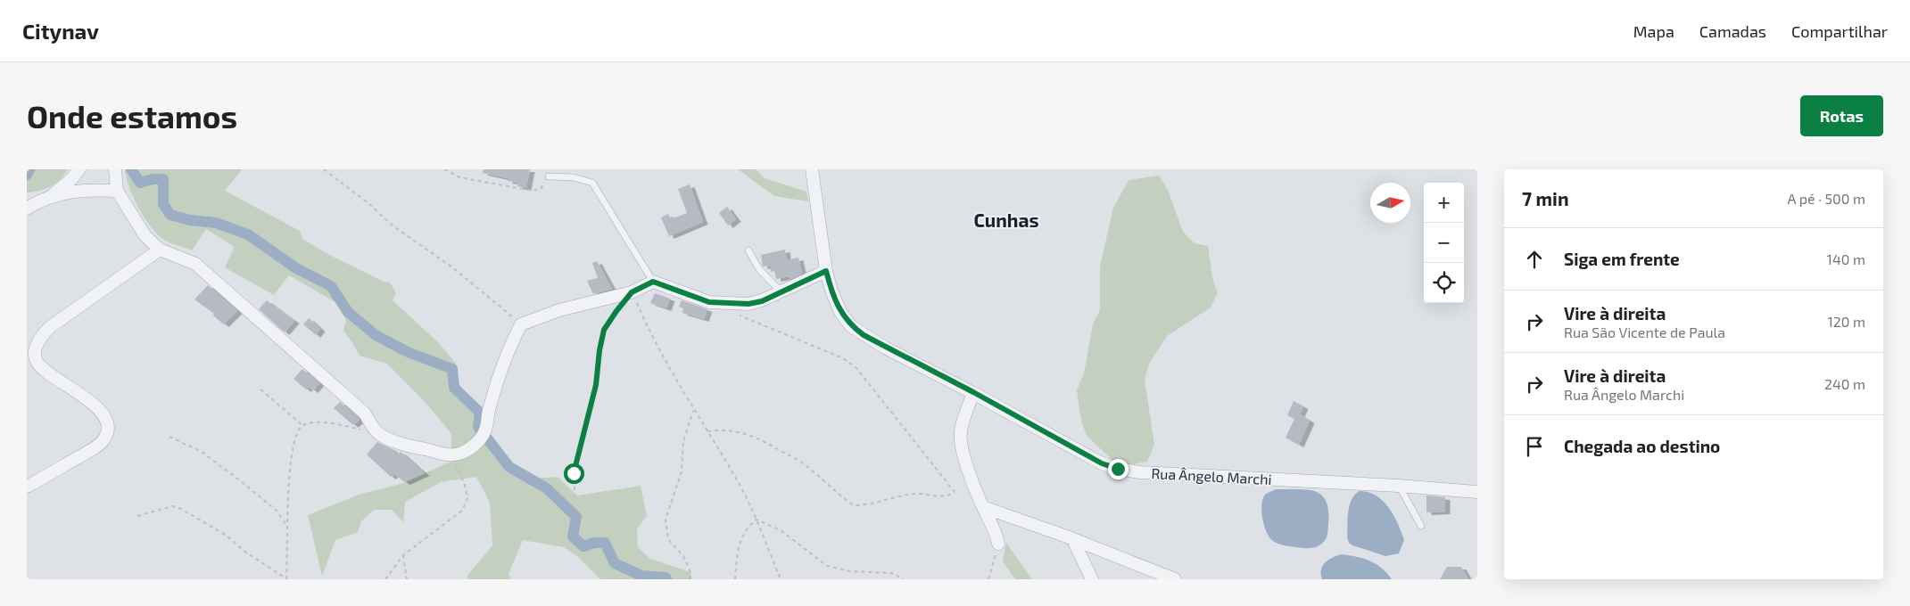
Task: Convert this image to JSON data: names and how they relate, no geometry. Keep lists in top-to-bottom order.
{
  "streets": {
    "street": ["Rua Ângelo Marchi"]
  },
  "districts": ["Cunhas"],
  "north": "right",
  "page": {
    "header": "Citynav",
    "nav": ["Mapa", "Camadas", "Compartilhar"],
    "buttons": "Rotas",
    "title": "Onde estamos",
    "heading": ["7 min", "A pé · 500 m"],
    "map_buttons": ["+", "−"],
    "list": [
      ["Siga em frente", "140 m"],
      ["Vire à direita", "Rua São Vicente de Paula", "120 m"],
      ["Vire à direita", "Rua Ângelo Marchi", "240 m"],
      "Chegada ao destino"
    ]
  }
}
